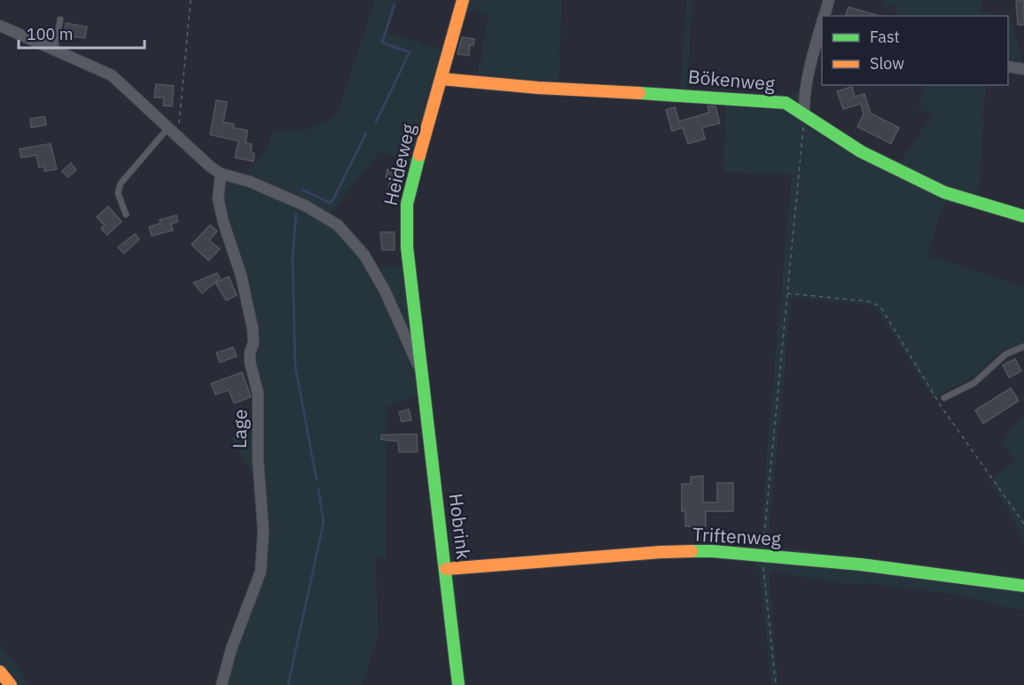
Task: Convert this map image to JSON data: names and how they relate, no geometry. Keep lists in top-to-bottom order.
{
  "streets": {
    "street": [
      "Bökenweg",
      "Heideweg",
      "Lage",
      "Hobrink",
      "Triftenweg"
    ]
  },
  "crossings": [
    ["Bökenweg", "Heideweg"],
    ["Heideweg", "Hobrink"],
    ["Hobrink", "Triftenweg"]
  ],
  "legend": ["Fast", "Slow"],
  "scale_bar": "100 m"
}
